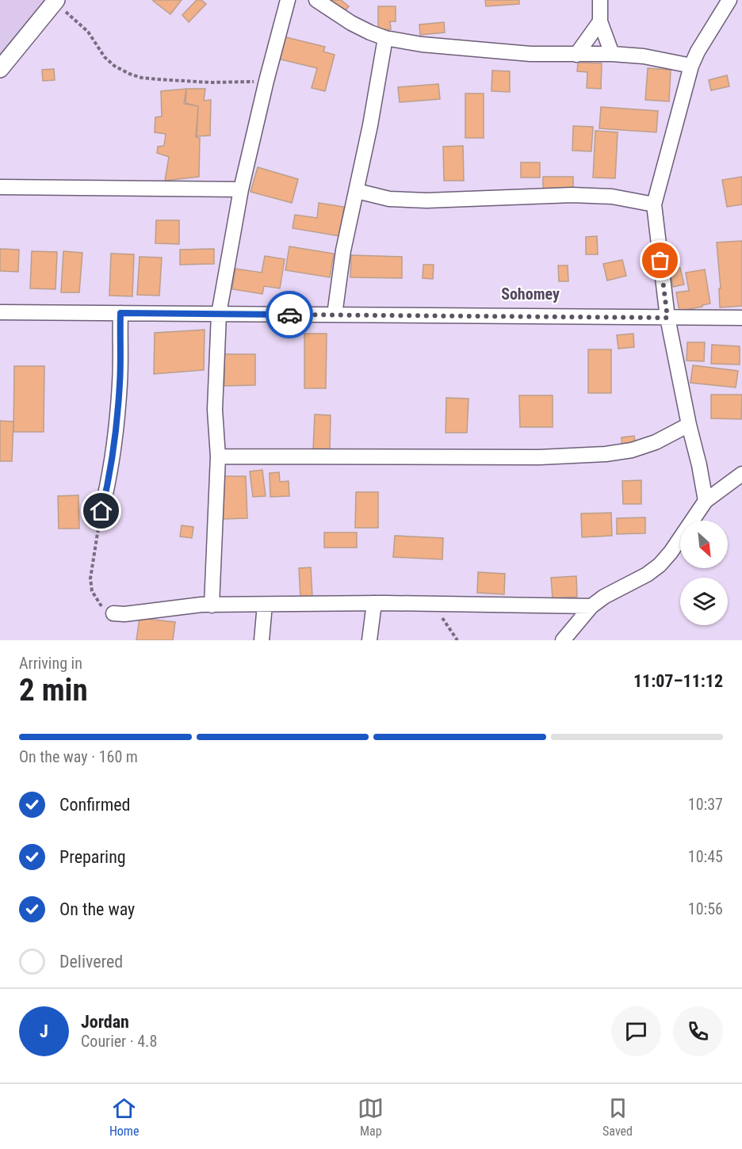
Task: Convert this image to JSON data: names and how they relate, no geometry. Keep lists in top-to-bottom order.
{
  "districts": ["Sohomey"],
  "north": "bottom right",
  "page": {
    "heading": ["2 min", "Arriving in", "11:07–11:12"],
    "panel": ["Jordan", "Courier · 4.8"],
    "bar": "On the way · 160 m",
    "list": [
      ["Confirmed", "10:37"],
      ["Preparing", "10:45"],
      ["On the way", "10:56"],
      "Delivered"
    ],
    "round": "J",
    "tabs": ["Home", "Map", "Saved"]
  }
}
